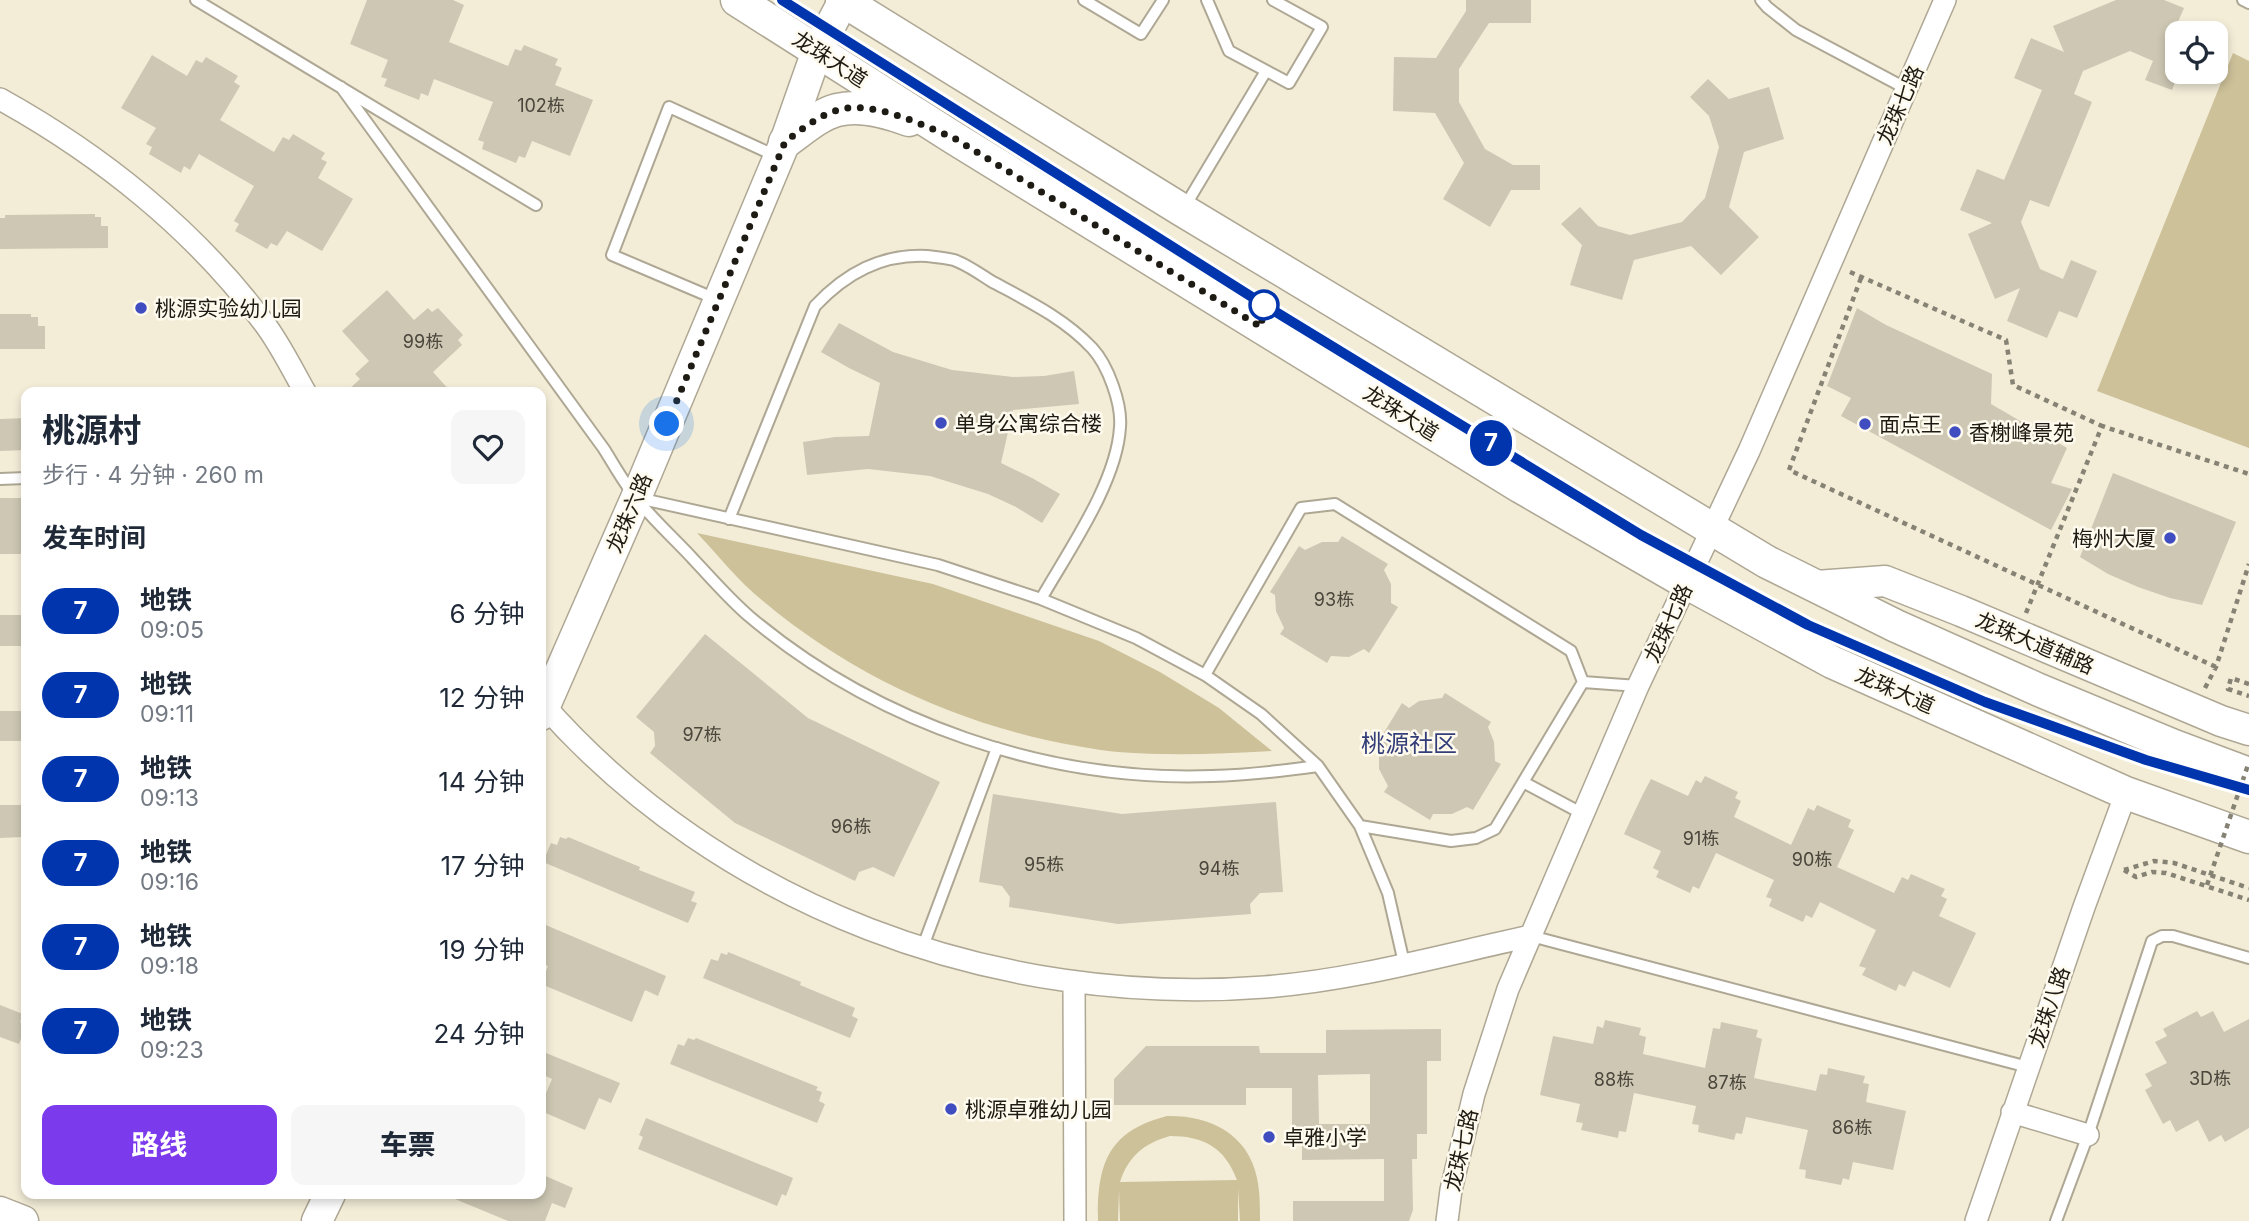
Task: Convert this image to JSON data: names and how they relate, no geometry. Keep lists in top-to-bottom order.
{
  "streets": {
    "main road": ["龙珠大道"],
    "street": [
      "龙珠七路",
      "龙珠六路",
      "龙珠大道辅路",
      "龙珠八路"
    ]
  },
  "crossings": [
    ["龙珠大道", "龙珠七路"],
    ["龙珠大道", "龙珠六路"],
    ["龙珠大道", "龙珠八路"]
  ],
  "districts": ["桃源社区"],
  "places": [
    "桃源实验幼儿园",
    "单身公寓综合楼",
    "面点王",
    "香榭峰景苑",
    "梅州大厦",
    "桃源卓雅幼儿园",
    "卓雅小学"
  ],
  "lines": ["metro line 7"],
  "house_numbers": [
    "102栋",
    "99栋",
    "93栋",
    "97栋",
    "96栋",
    "91栋",
    "90栋",
    "95栋",
    "94栋",
    "3D栋",
    "88栋",
    "87栋",
    "86栋"
  ],
  "page": {
    "on_map": "7",
    "heading": [
      ["桃源村", "步行 · 4 分钟 · 260 m"],
      "发车时间"
    ],
    "list": [
      {
        "mark": "7",
        "name": "地铁",
        "note": "09:05",
        "value": "6 分钟"
      },
      {
        "mark": "7",
        "name": "地铁",
        "note": "09:11",
        "value": "12 分钟"
      },
      {
        "mark": "7",
        "name": "地铁",
        "note": "09:13",
        "value": "14 分钟"
      },
      {
        "mark": "7",
        "name": "地铁",
        "note": "09:16",
        "value": "17 分钟"
      },
      {
        "mark": "7",
        "name": "地铁",
        "note": "09:18",
        "value": "19 分钟"
      },
      {
        "mark": "7",
        "name": "地铁",
        "note": "09:23",
        "value": "24 分钟"
      }
    ],
    "buttons": ["路线", "车票"]
  }
}
